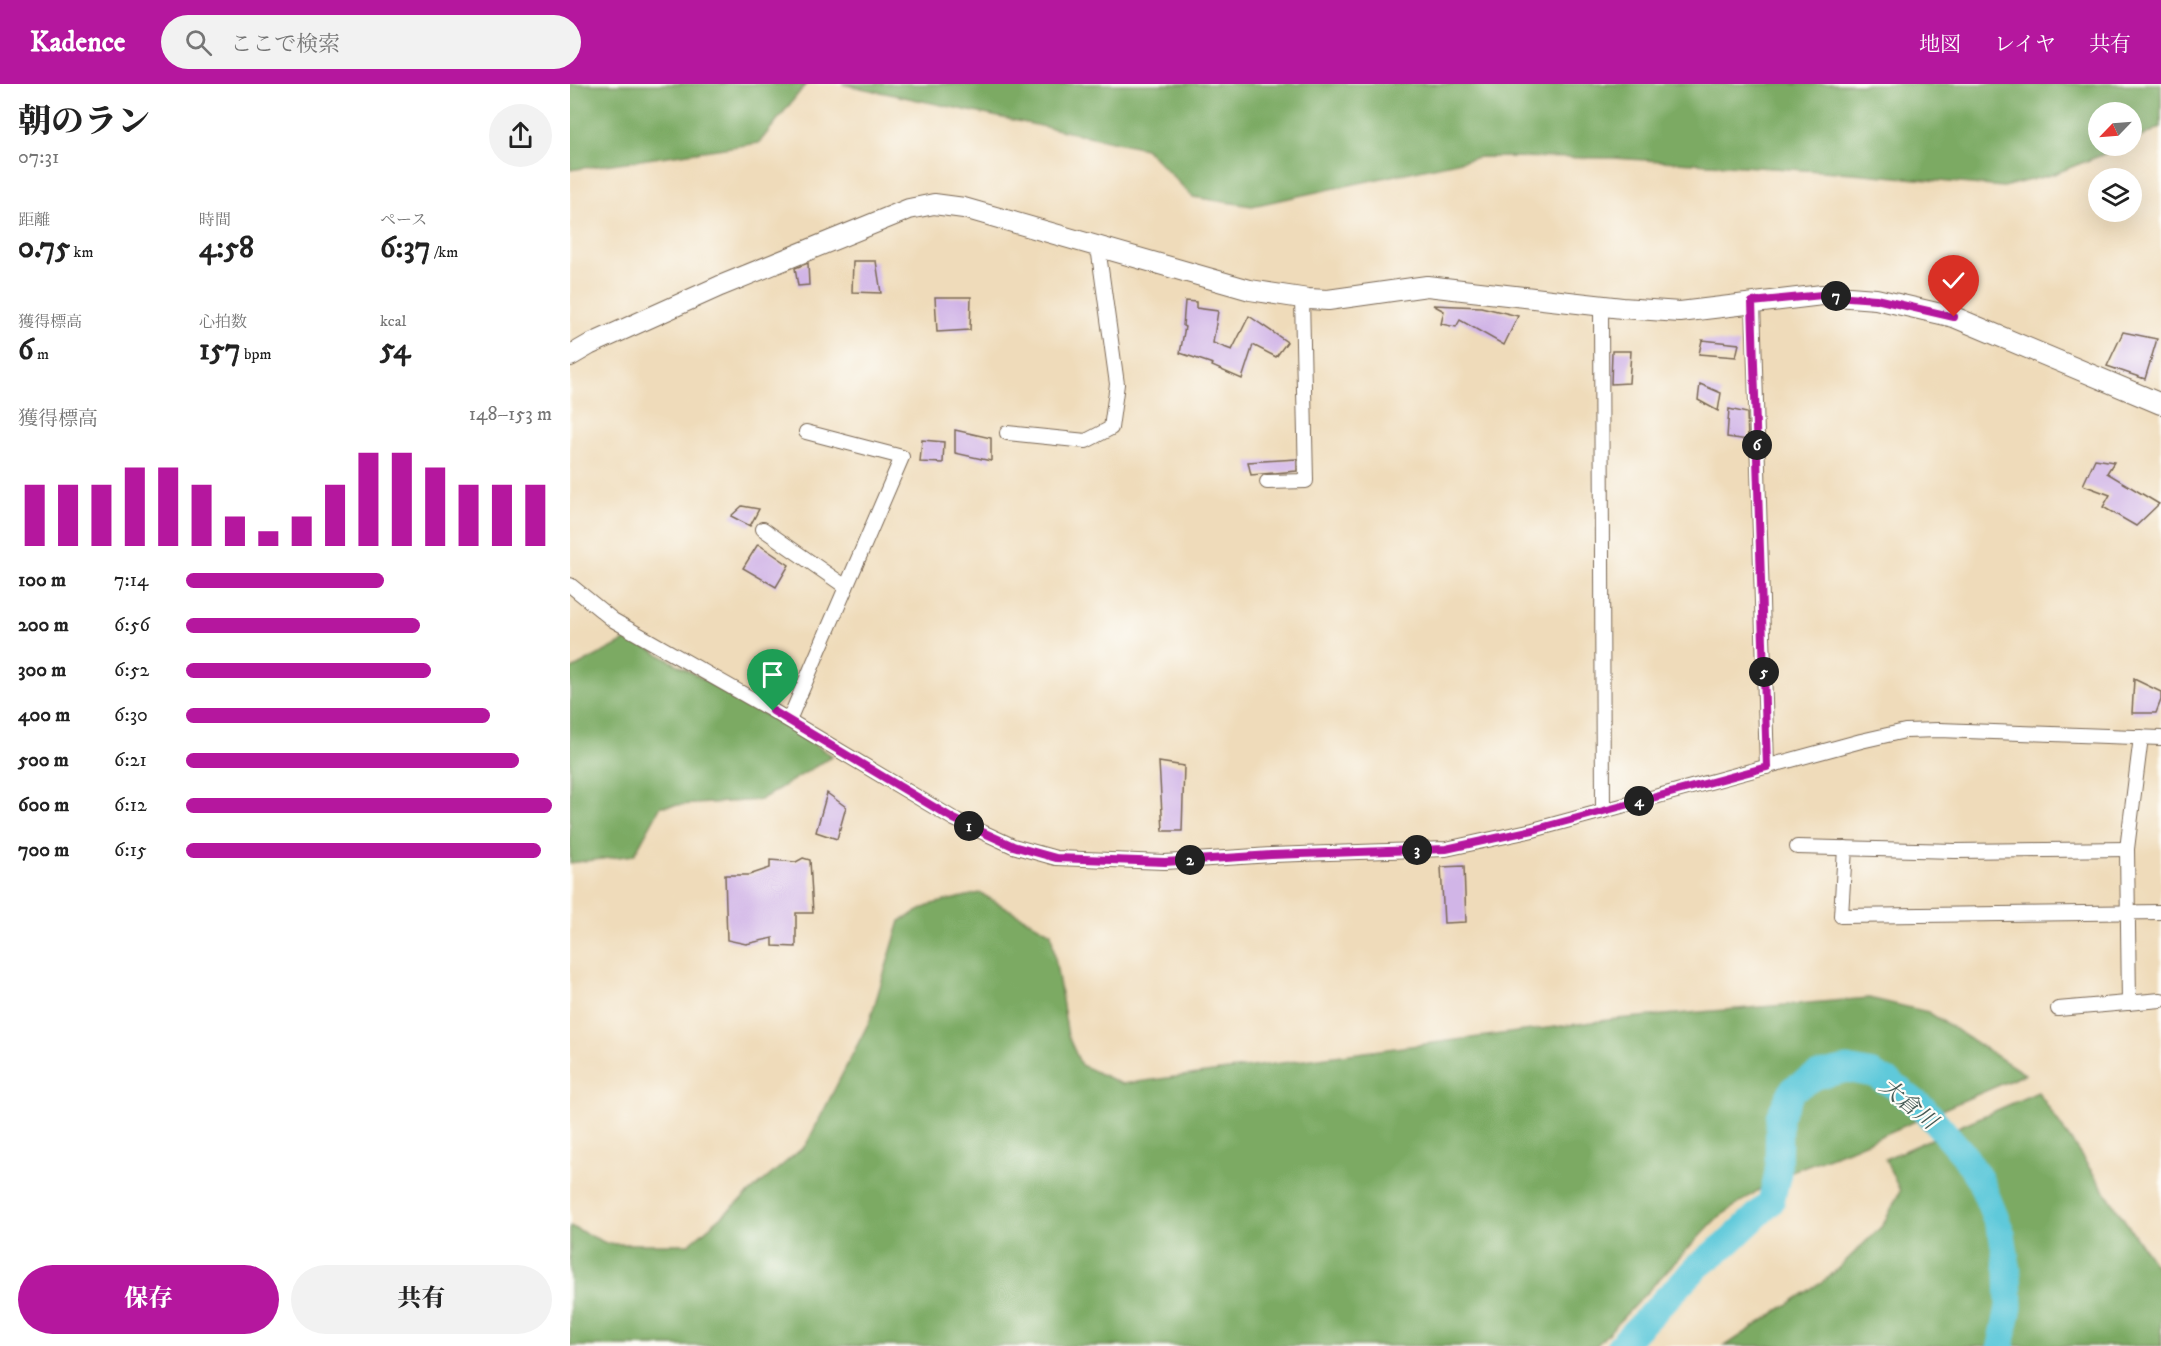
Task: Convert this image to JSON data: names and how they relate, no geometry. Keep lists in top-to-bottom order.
{
  "water": ["大倉川"],
  "north": "bottom left",
  "page": {
    "header": "Kadence",
    "search": "ここで検索",
    "nav": ["地図", "レイヤ", "共有"],
    "heading": ["朝のラン", "07:31"],
    "stats": [
      ["距離", "0.75 km"],
      ["時間", "4:58"],
      ["ペース", "6:37 /km"],
      ["獲得標高", "6 m"],
      ["心拍数", "157 bpm"],
      ["kcal", "54"]
    ],
    "pins": [
      "7",
      "6",
      "5",
      "4",
      "1",
      "3",
      "2"
    ],
    "chart": ["獲得標高", "148–153 m"],
    "list": [
      {
        "name": "100 m",
        "note": "7:14"
      },
      {
        "name": "200 m",
        "note": "6:56"
      },
      {
        "name": "300 m",
        "note": "6:52"
      },
      {
        "name": "400 m",
        "note": "6:30"
      },
      {
        "name": "500 m",
        "note": "6:21"
      },
      {
        "name": "600 m",
        "note": "6:12"
      },
      {
        "name": "700 m",
        "note": "6:15"
      }
    ],
    "buttons": ["保存", "共有"]
  }
}
